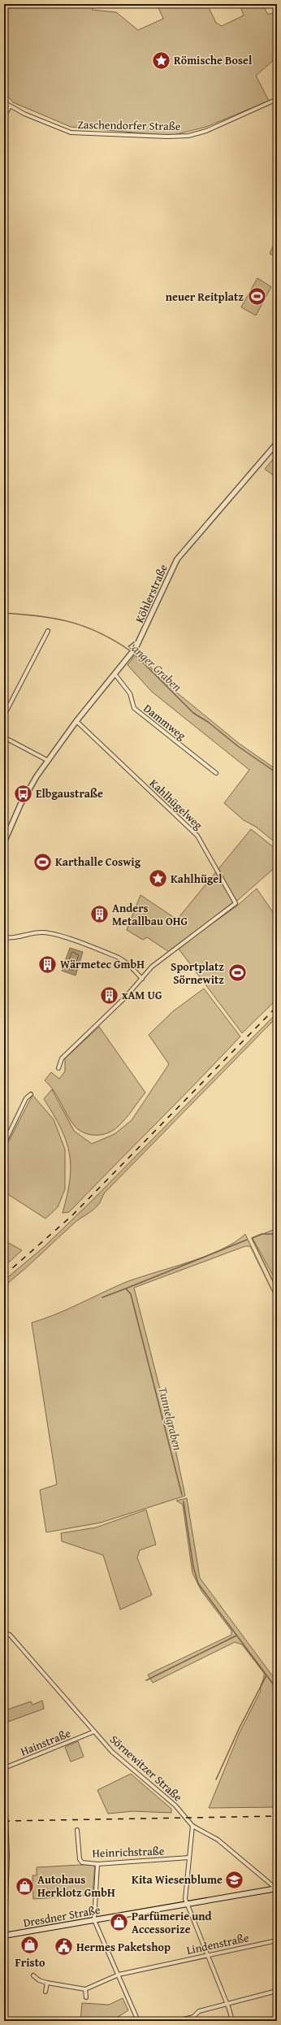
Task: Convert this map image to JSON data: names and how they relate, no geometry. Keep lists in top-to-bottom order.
{
  "streets": {
    "main road": ["Dresdner Straße"],
    "street": [
      "Zaschendorfer Straße",
      "Köhlerstraße",
      "Dammweg",
      "Kahlhügelweg",
      "Hainstraße",
      "Sörnewitzer Straße",
      "Heinrichstraße",
      "Lindenstraße"
    ]
  },
  "crossings": [
    ["Köhlerstraße", "Dammweg"],
    ["Köhlerstraße", "Kahlhügelweg"],
    ["Hainstraße", "Sörnewitzer Straße"],
    ["Sörnewitzer Straße", "Dresdner Straße"]
  ],
  "water": ["Langer Graben", "Tunnelgraben"],
  "places": {
    "place": ["Römische Bosel", "Kahlhügel"],
    "sports": ["neuer Reitplatz", "Karthalle Coswig", "Sportplatz Sörnewitz"],
    "bus stop": ["Elbgaustraße"],
    "building": ["Anders Metallbau OHG", "Wärmetec GmbH", "xAM UG"],
    "school or university": ["Kita Wiesenblume"],
    "shop": ["Autohaus Herklotz GmbH", "Parfümerie und Accessorize", "Fristo"],
    "public building": ["Hermes Paketshop"]
  }
}
